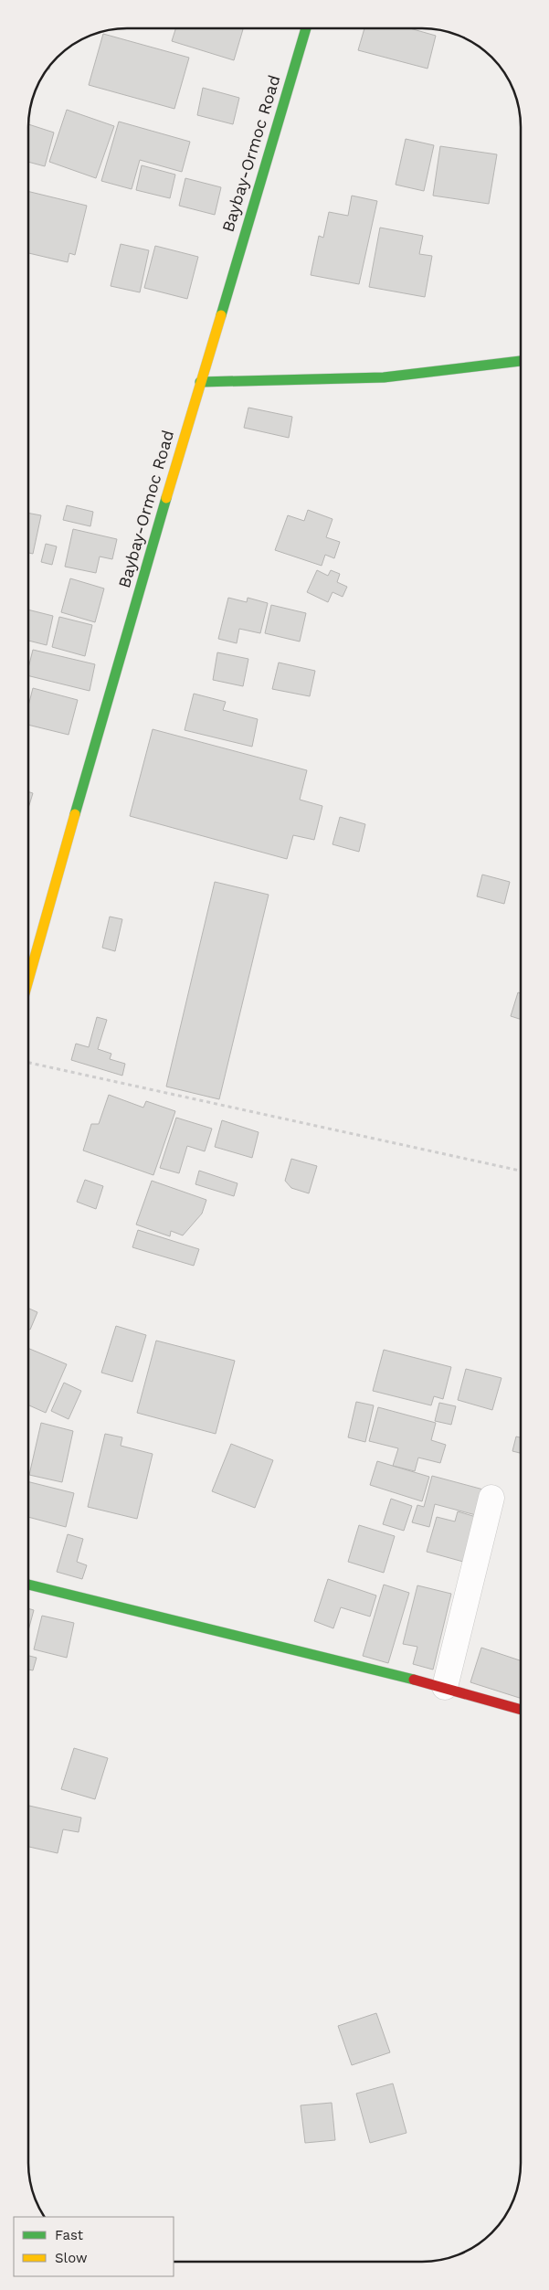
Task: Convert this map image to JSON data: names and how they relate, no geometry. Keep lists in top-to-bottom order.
{
  "streets": {
    "main road": ["Baybay-Ormoc Road"]
  },
  "legend": ["Fast", "Slow"]
}
